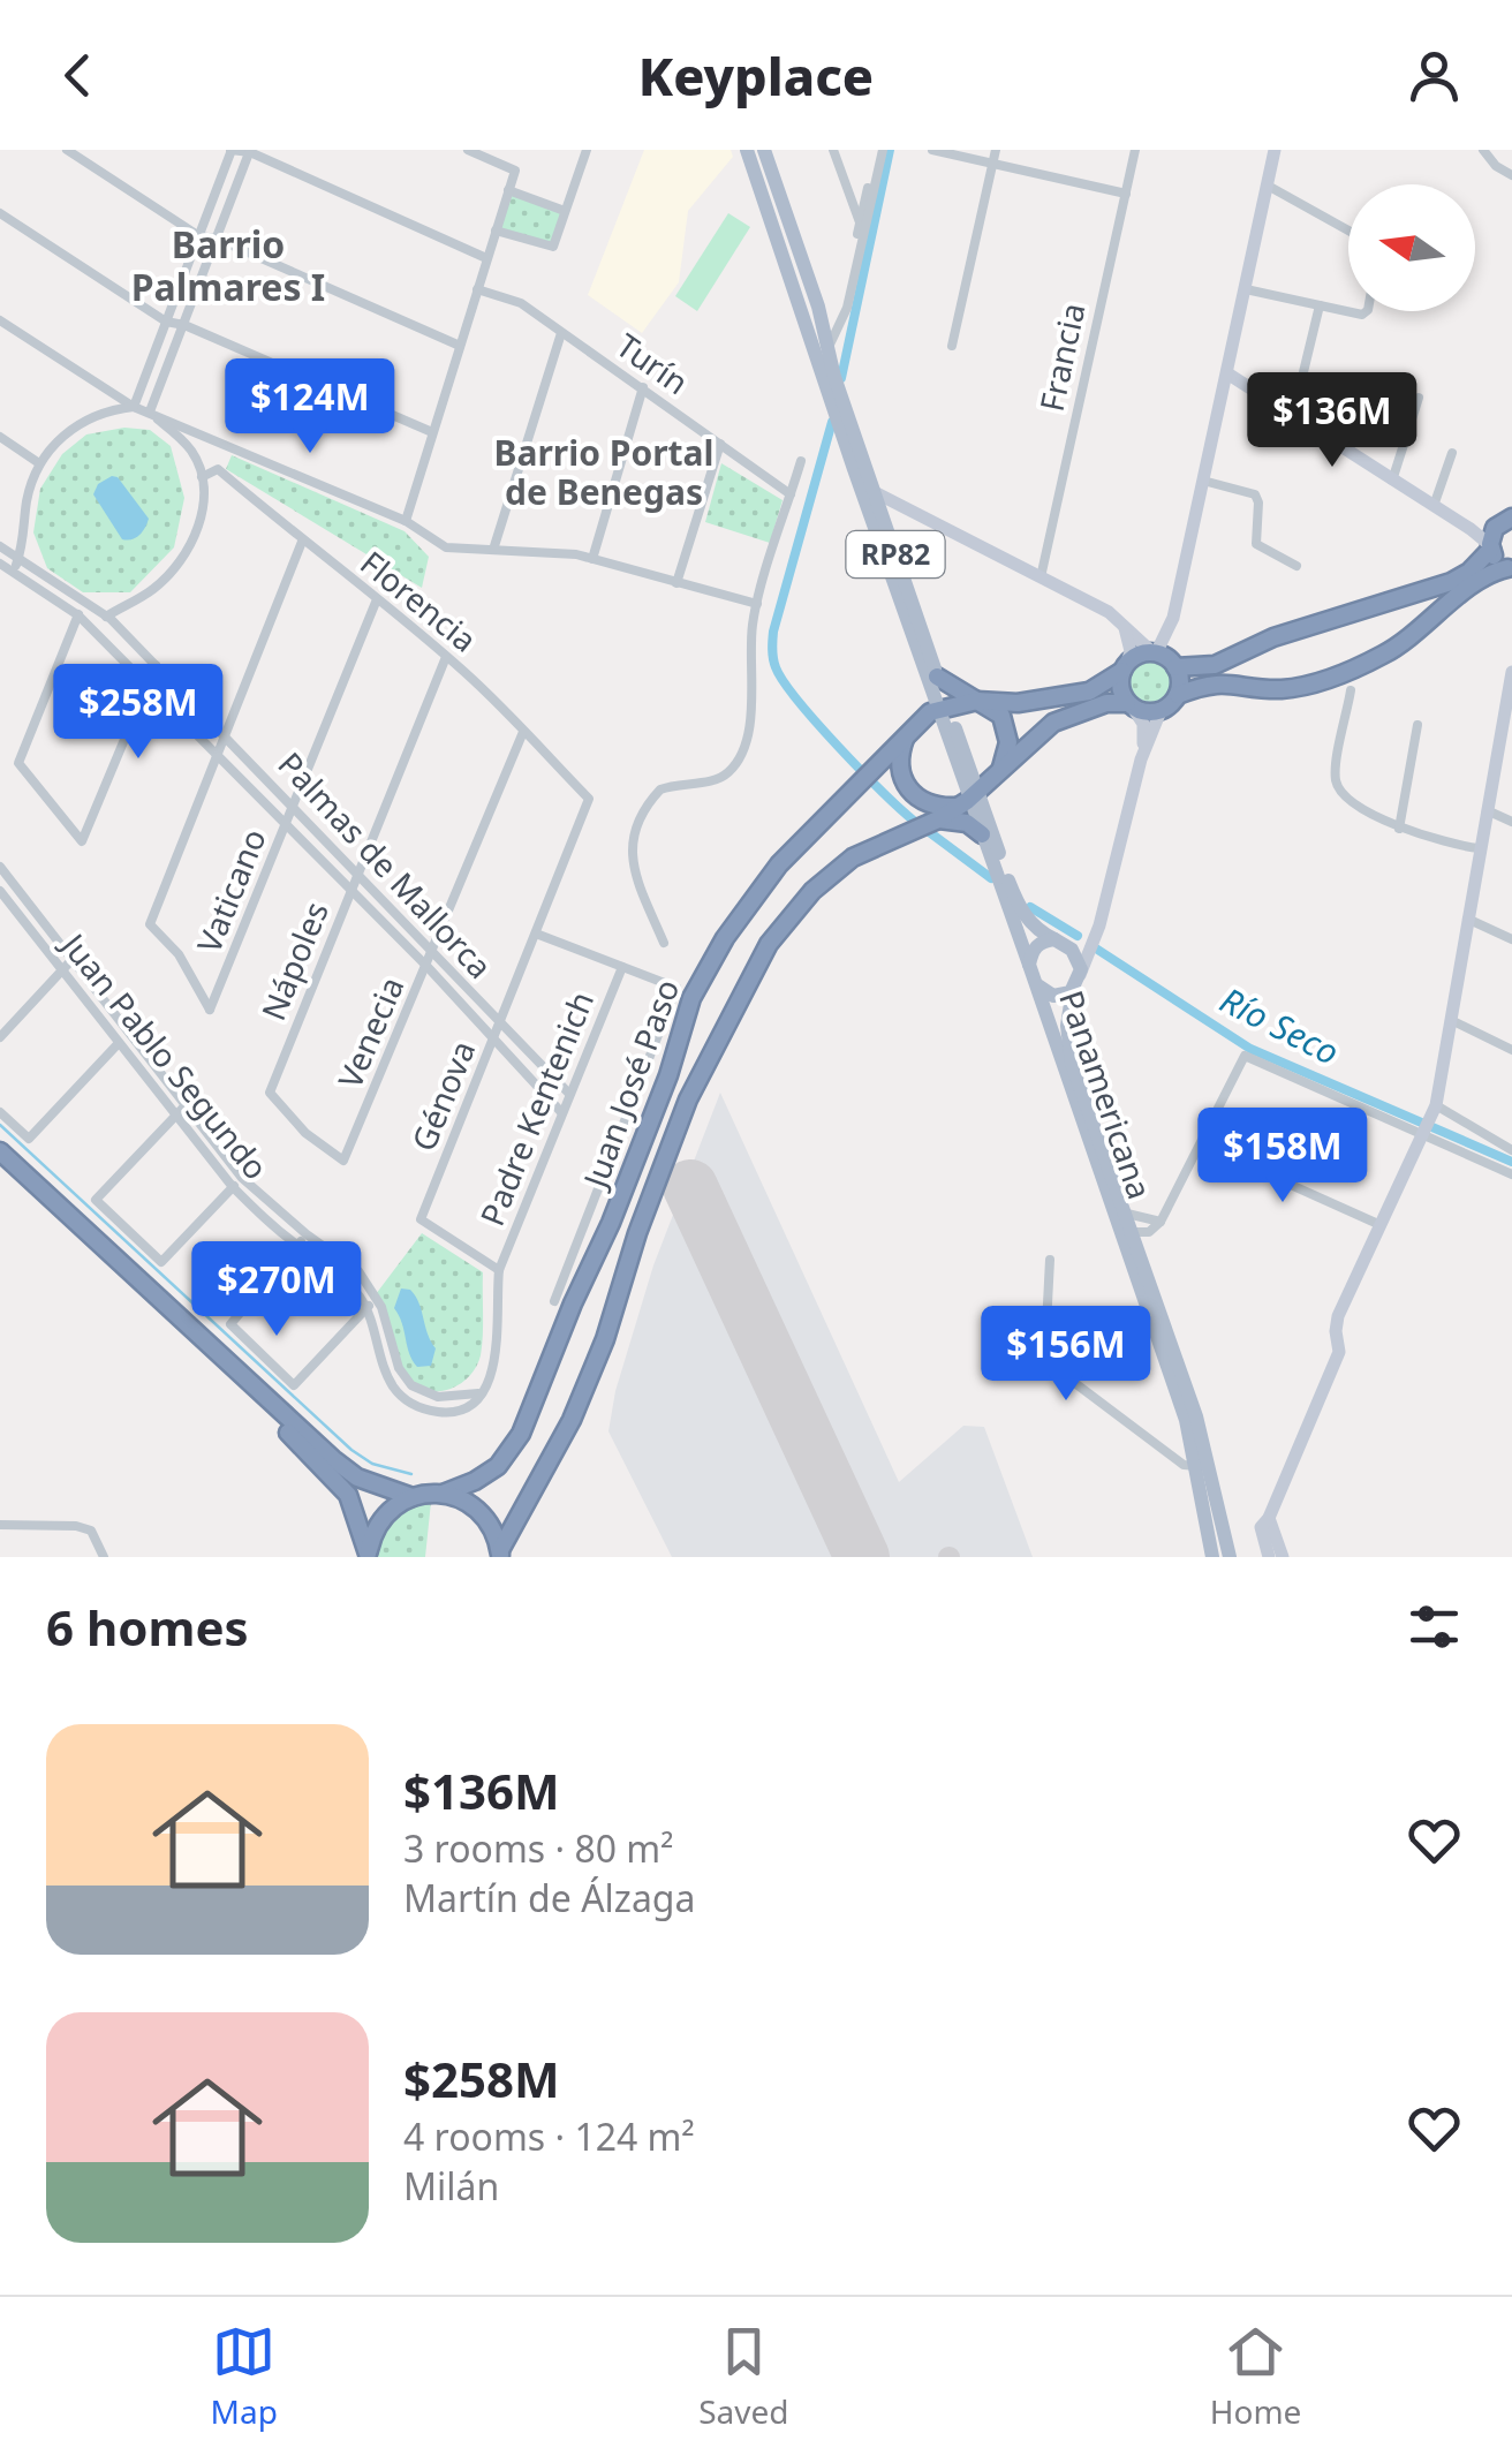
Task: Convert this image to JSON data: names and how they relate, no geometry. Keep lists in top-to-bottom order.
{
  "streets": {
    "highway": ["Juan José Paso"],
    "main road": ["RP82", "Panamericana"],
    "street": [
      "Francia",
      "Turín",
      "Florencia",
      "Palmas de Mallorca",
      "Vaticano",
      "Nápoles",
      "Venecia",
      "Juan Pablo Segundo",
      "Génova",
      "Padre Kentenich"
    ]
  },
  "crossings": [
    ["Florencia", "Vaticano"],
    ["Florencia", "Nápoles"],
    ["Florencia", "Venecia"],
    ["Florencia", "Génova"],
    ["Palmas de Mallorca", "Vaticano"],
    ["Palmas de Mallorca", "Nápoles"],
    ["Palmas de Mallorca", "Venecia"],
    ["Palmas de Mallorca", "Génova"],
    ["Palmas de Mallorca", "Padre Kentenich"],
    ["Nápoles", "Venecia"],
    ["Juan José Paso", "Panamericana"],
    ["Génova", "Padre Kentenich"]
  ],
  "districts": ["Barrio Palmares I", "Barrio Portal de Benegas"],
  "water": ["Río Seco"],
  "north": "left",
  "page": {
    "header": "Keyplace",
    "price": [
      "$124M",
      "$136M",
      "$258M",
      "$158M",
      "$270M",
      "$156M"
    ],
    "heading": "6 homes",
    "list": [
      {
        "name": "$136M",
        "note": "3 rooms · 80 m² · Martín de Álzaga"
      },
      {
        "name": "$258M",
        "note": "4 rooms · 124 m² · Milán"
      }
    ],
    "tabs": ["Map", "Saved", "Home"]
  }
}
